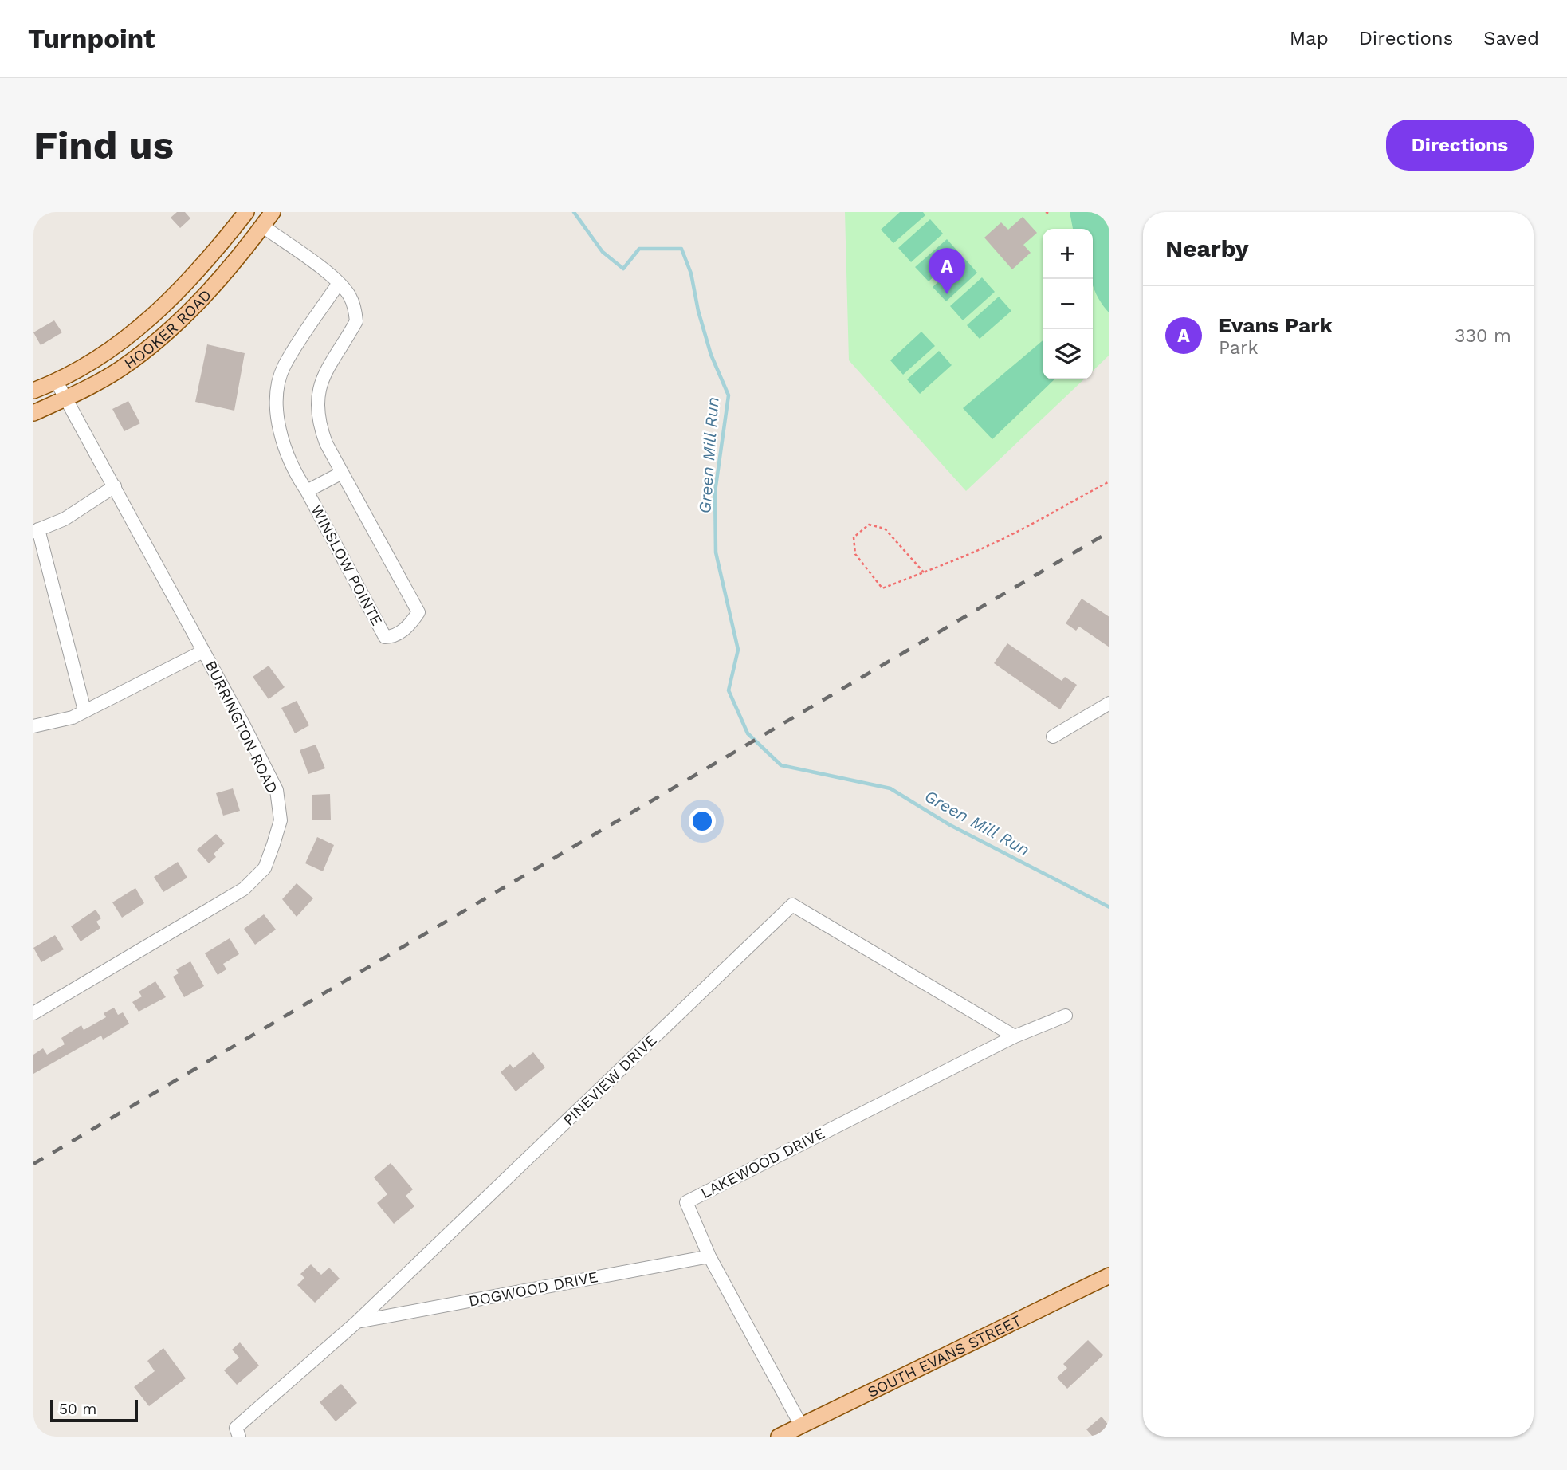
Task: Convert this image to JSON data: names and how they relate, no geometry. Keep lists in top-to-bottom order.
{
  "streets": {
    "main road": ["HOOKER ROAD", "SOUTH EVANS STREET"],
    "street": [
      "WINSLOW POINTE",
      "BURRINGTON ROAD",
      "PINEVIEW DRIVE",
      "LAKEWOOD DRIVE",
      "DOGWOOD DRIVE"
    ]
  },
  "crossings": [
    ["HOOKER ROAD", "WINSLOW POINTE"],
    ["HOOKER ROAD", "BURRINGTON ROAD"],
    ["PINEVIEW DRIVE", "LAKEWOOD DRIVE"],
    ["PINEVIEW DRIVE", "DOGWOOD DRIVE"],
    ["LAKEWOOD DRIVE", "DOGWOOD DRIVE"],
    ["LAKEWOOD DRIVE", "SOUTH EVANS STREET"]
  ],
  "water": ["Green Mill Run"],
  "scale_bar": "50 m",
  "page": {
    "header": "Turnpoint",
    "nav": ["Map", "Directions", "Saved"],
    "buttons": "Directions",
    "title": "Find us",
    "heading": "Nearby",
    "map_buttons": ["+", "−"],
    "pins": "A",
    "list": [
      {
        "mark": "A",
        "name": "Evans Park",
        "note": "Park",
        "value": "330 m"
      }
    ],
    "scale": "50 m"
  }
}
